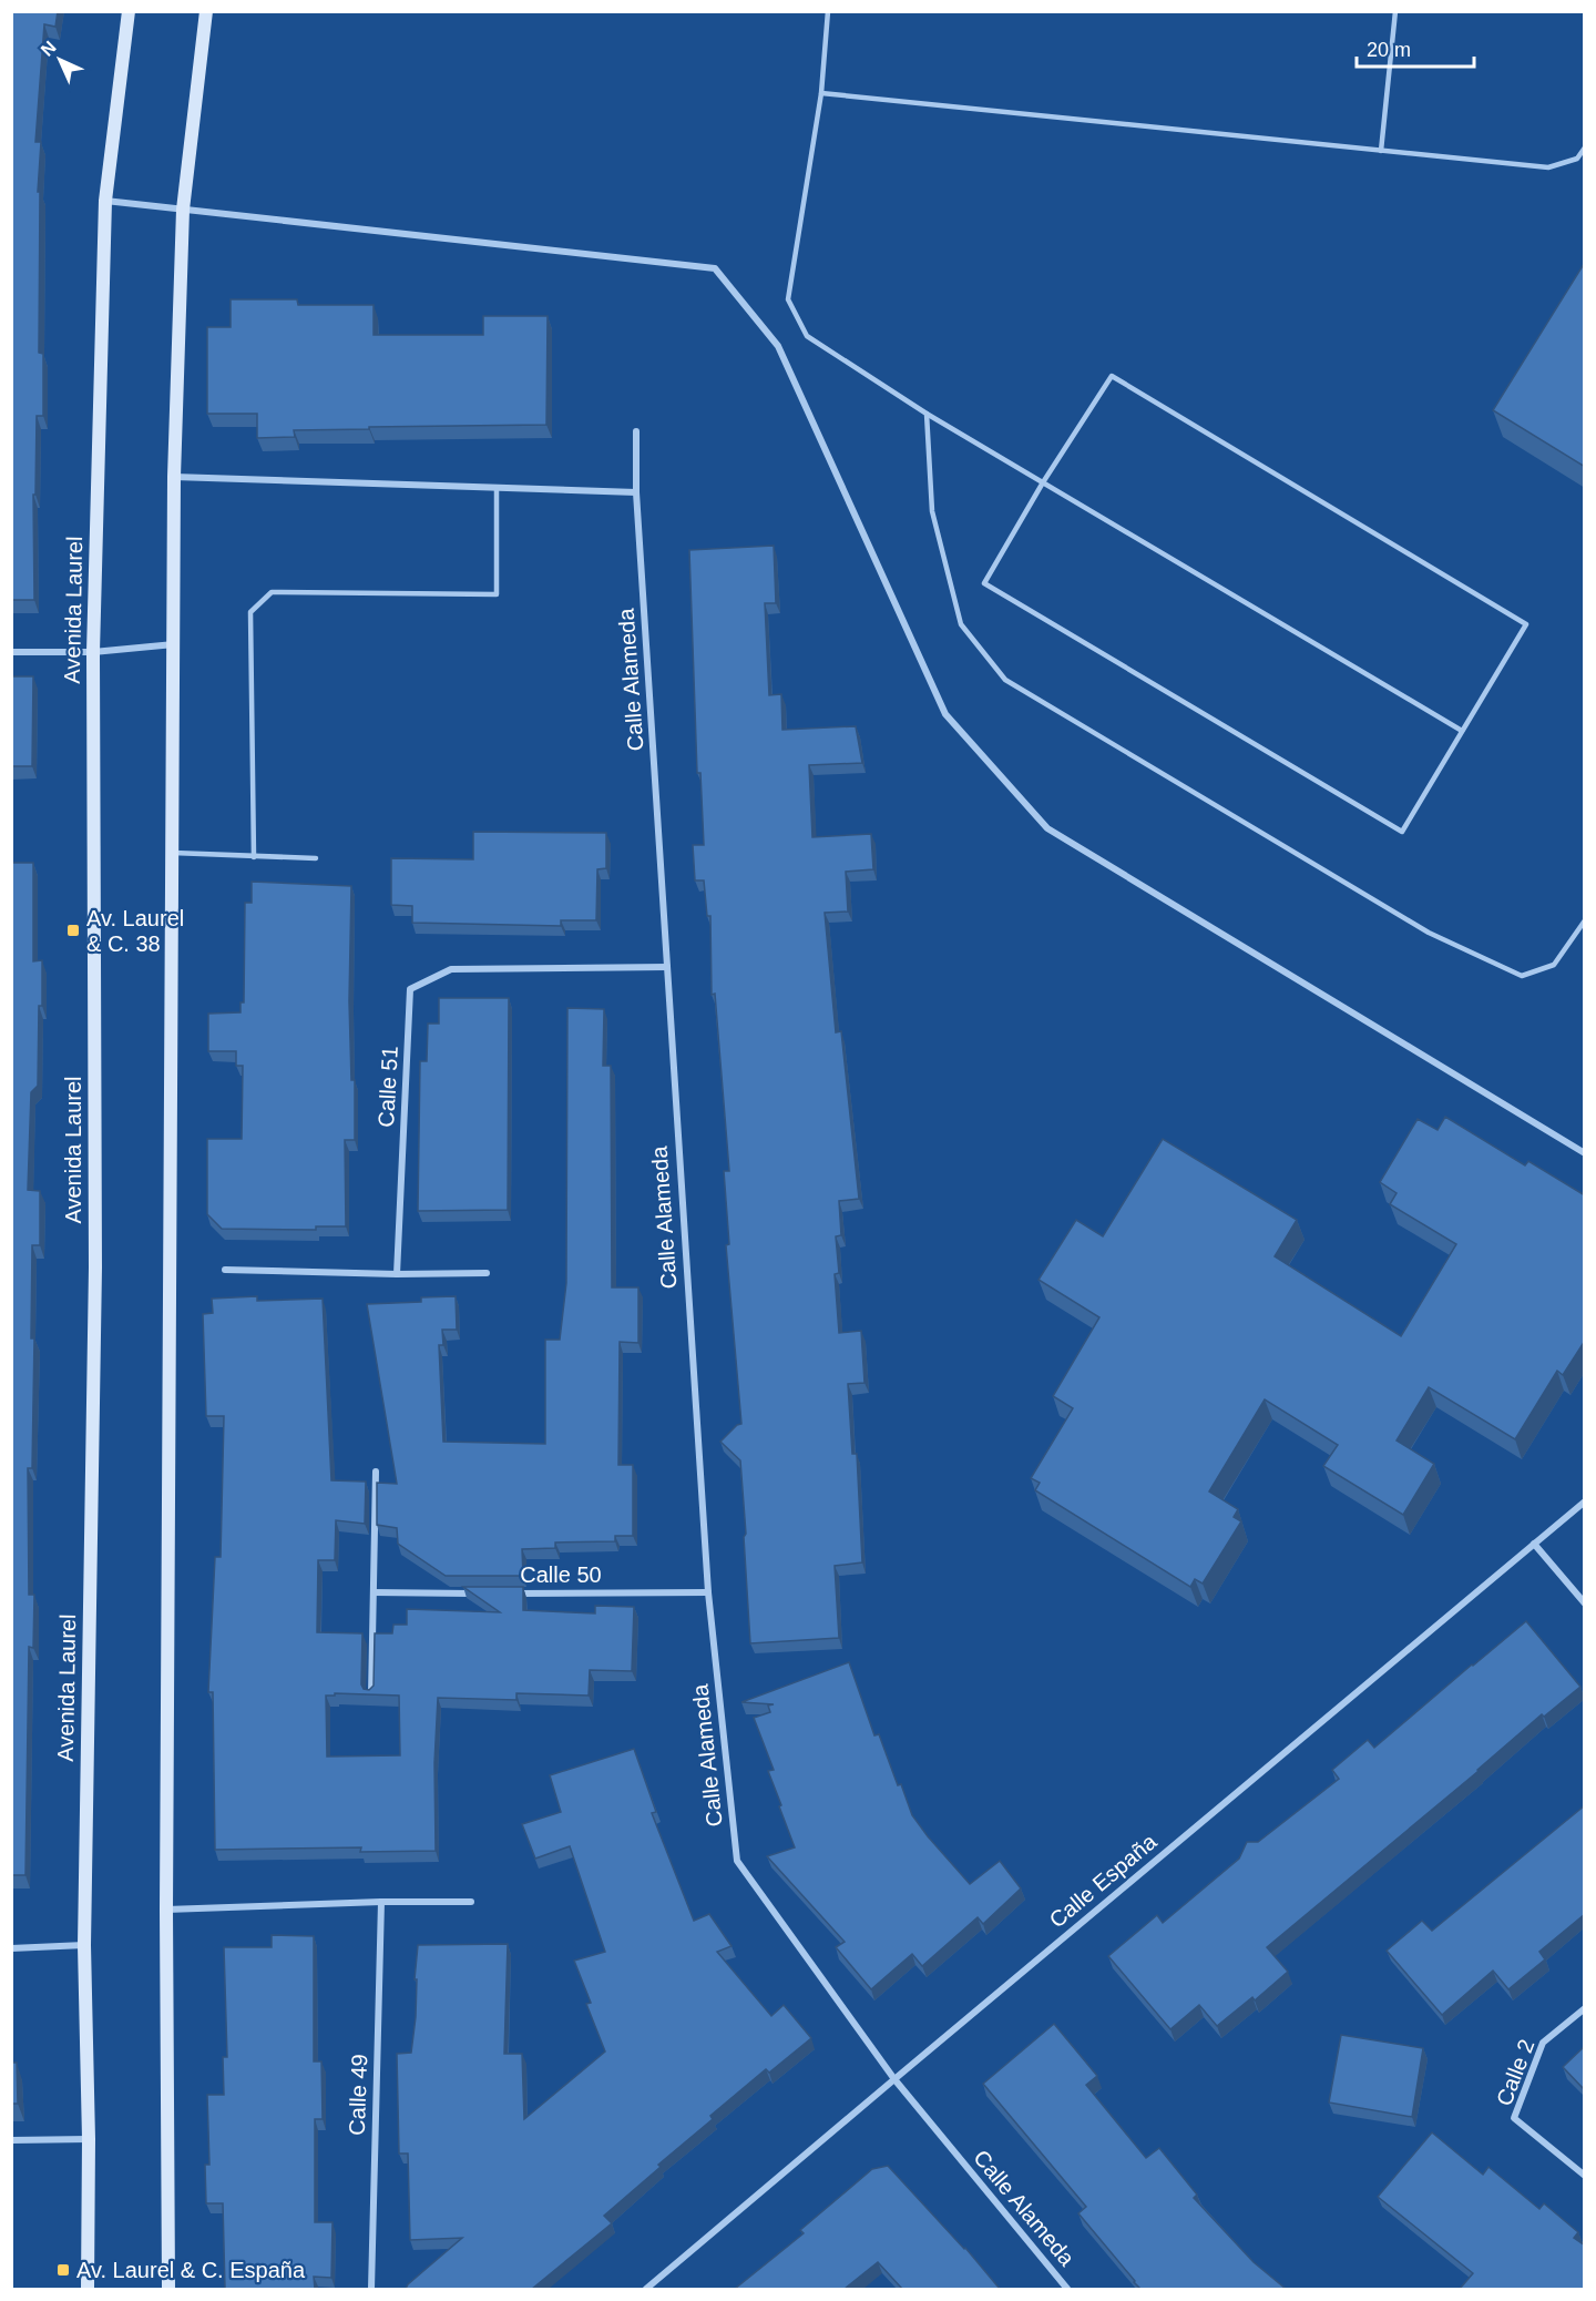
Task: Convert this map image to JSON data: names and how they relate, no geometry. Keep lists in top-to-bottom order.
{
  "streets": {
    "street": [
      "Avenida Laurel",
      "Calle Alameda",
      "Calle 51",
      "Calle 50",
      "Calle España",
      "Calle 2",
      "Calle 49"
    ]
  },
  "crossings": [
    ["Calle Alameda", "Calle 51"],
    ["Calle Alameda", "Calle 50"],
    ["Calle Alameda", "Calle España"]
  ],
  "places": {
    "transit": ["Av. Laurel & C. 38", "Av. Laurel & C. España"]
  },
  "scale_bar": "20 m",
  "north": "top left"
}
